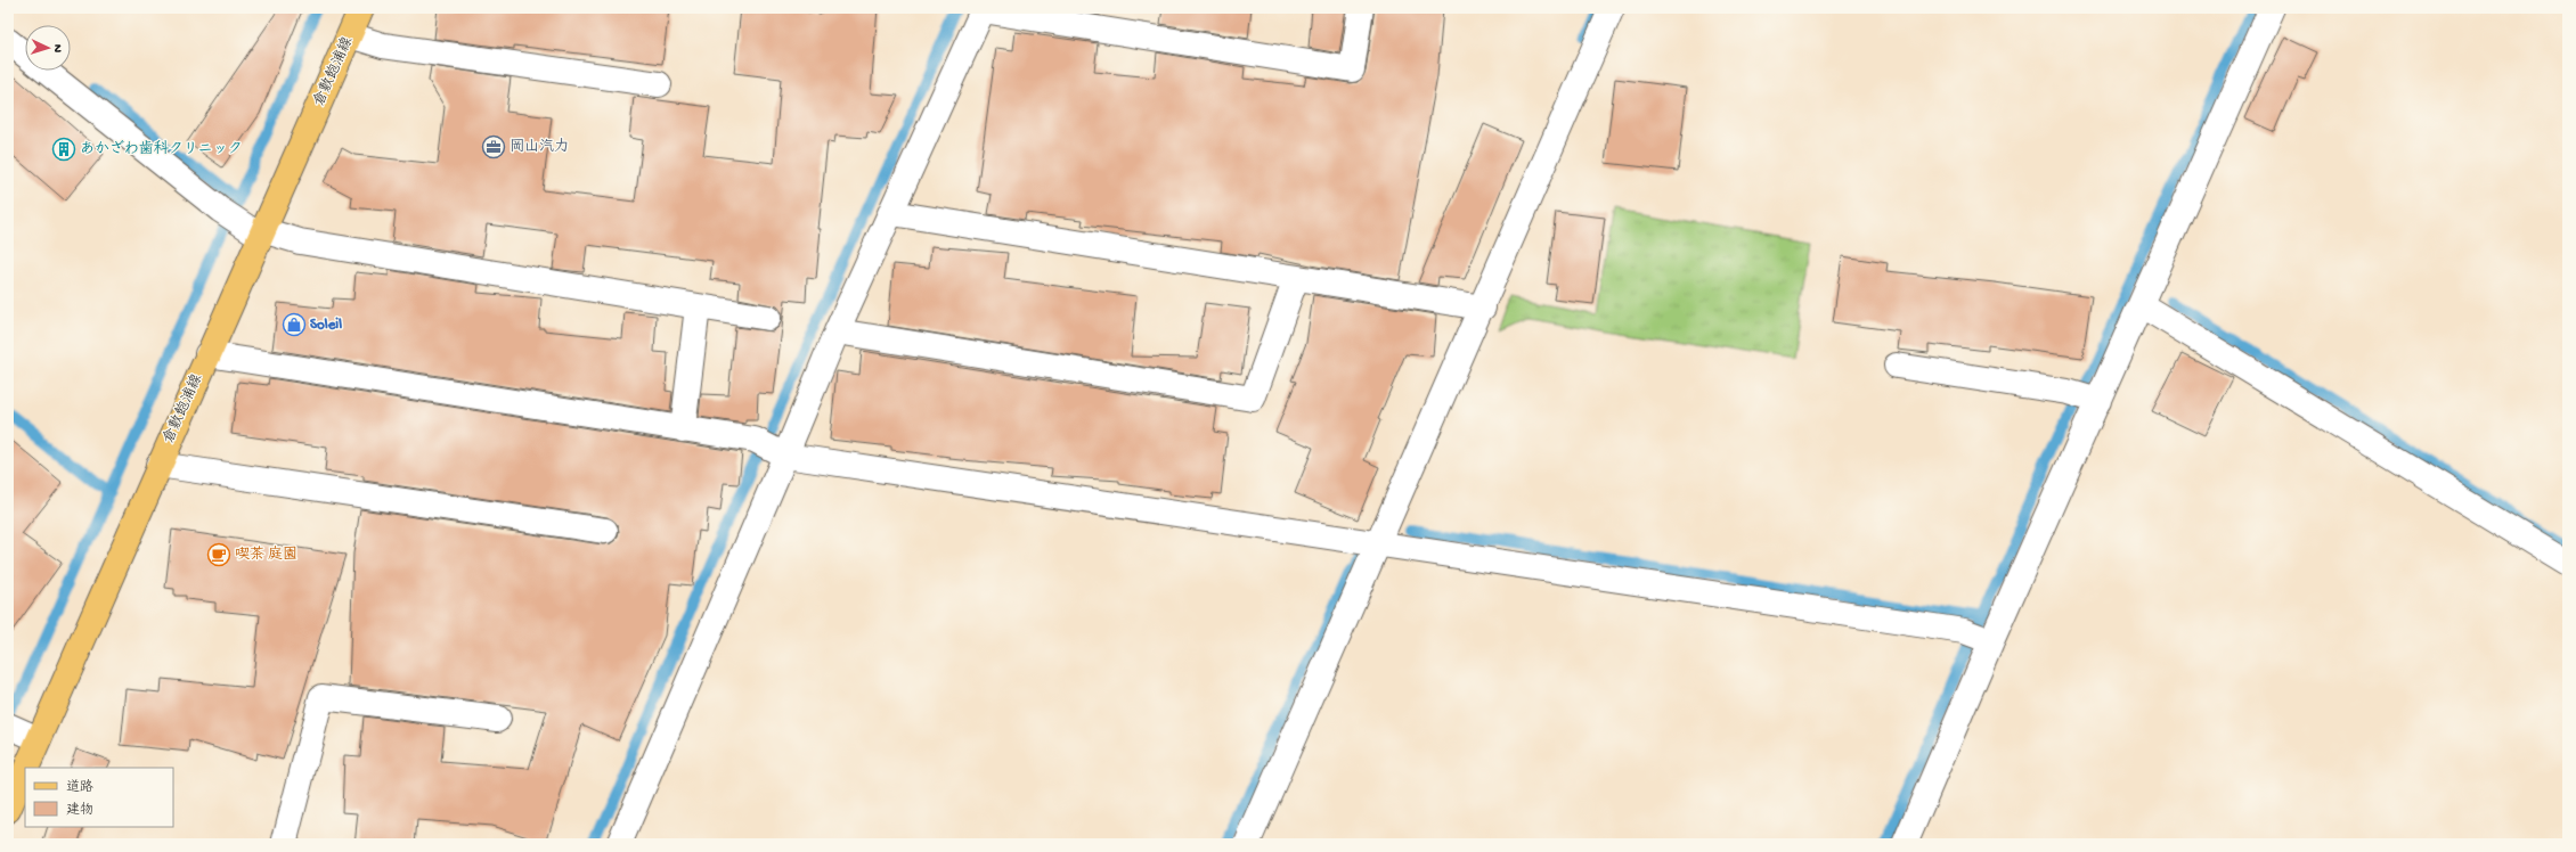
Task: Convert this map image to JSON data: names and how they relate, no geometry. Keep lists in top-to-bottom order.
{
  "streets": {
    "main road": ["倉敷飽浦線"]
  },
  "places": {
    "office": ["岡山汽力"],
    "building": ["あかざわ歯科クリニック"],
    "shop": ["Soleil"],
    "cafe": ["喫茶 庭園"]
  },
  "legend": ["道路", "建物"],
  "north": "right"
}
